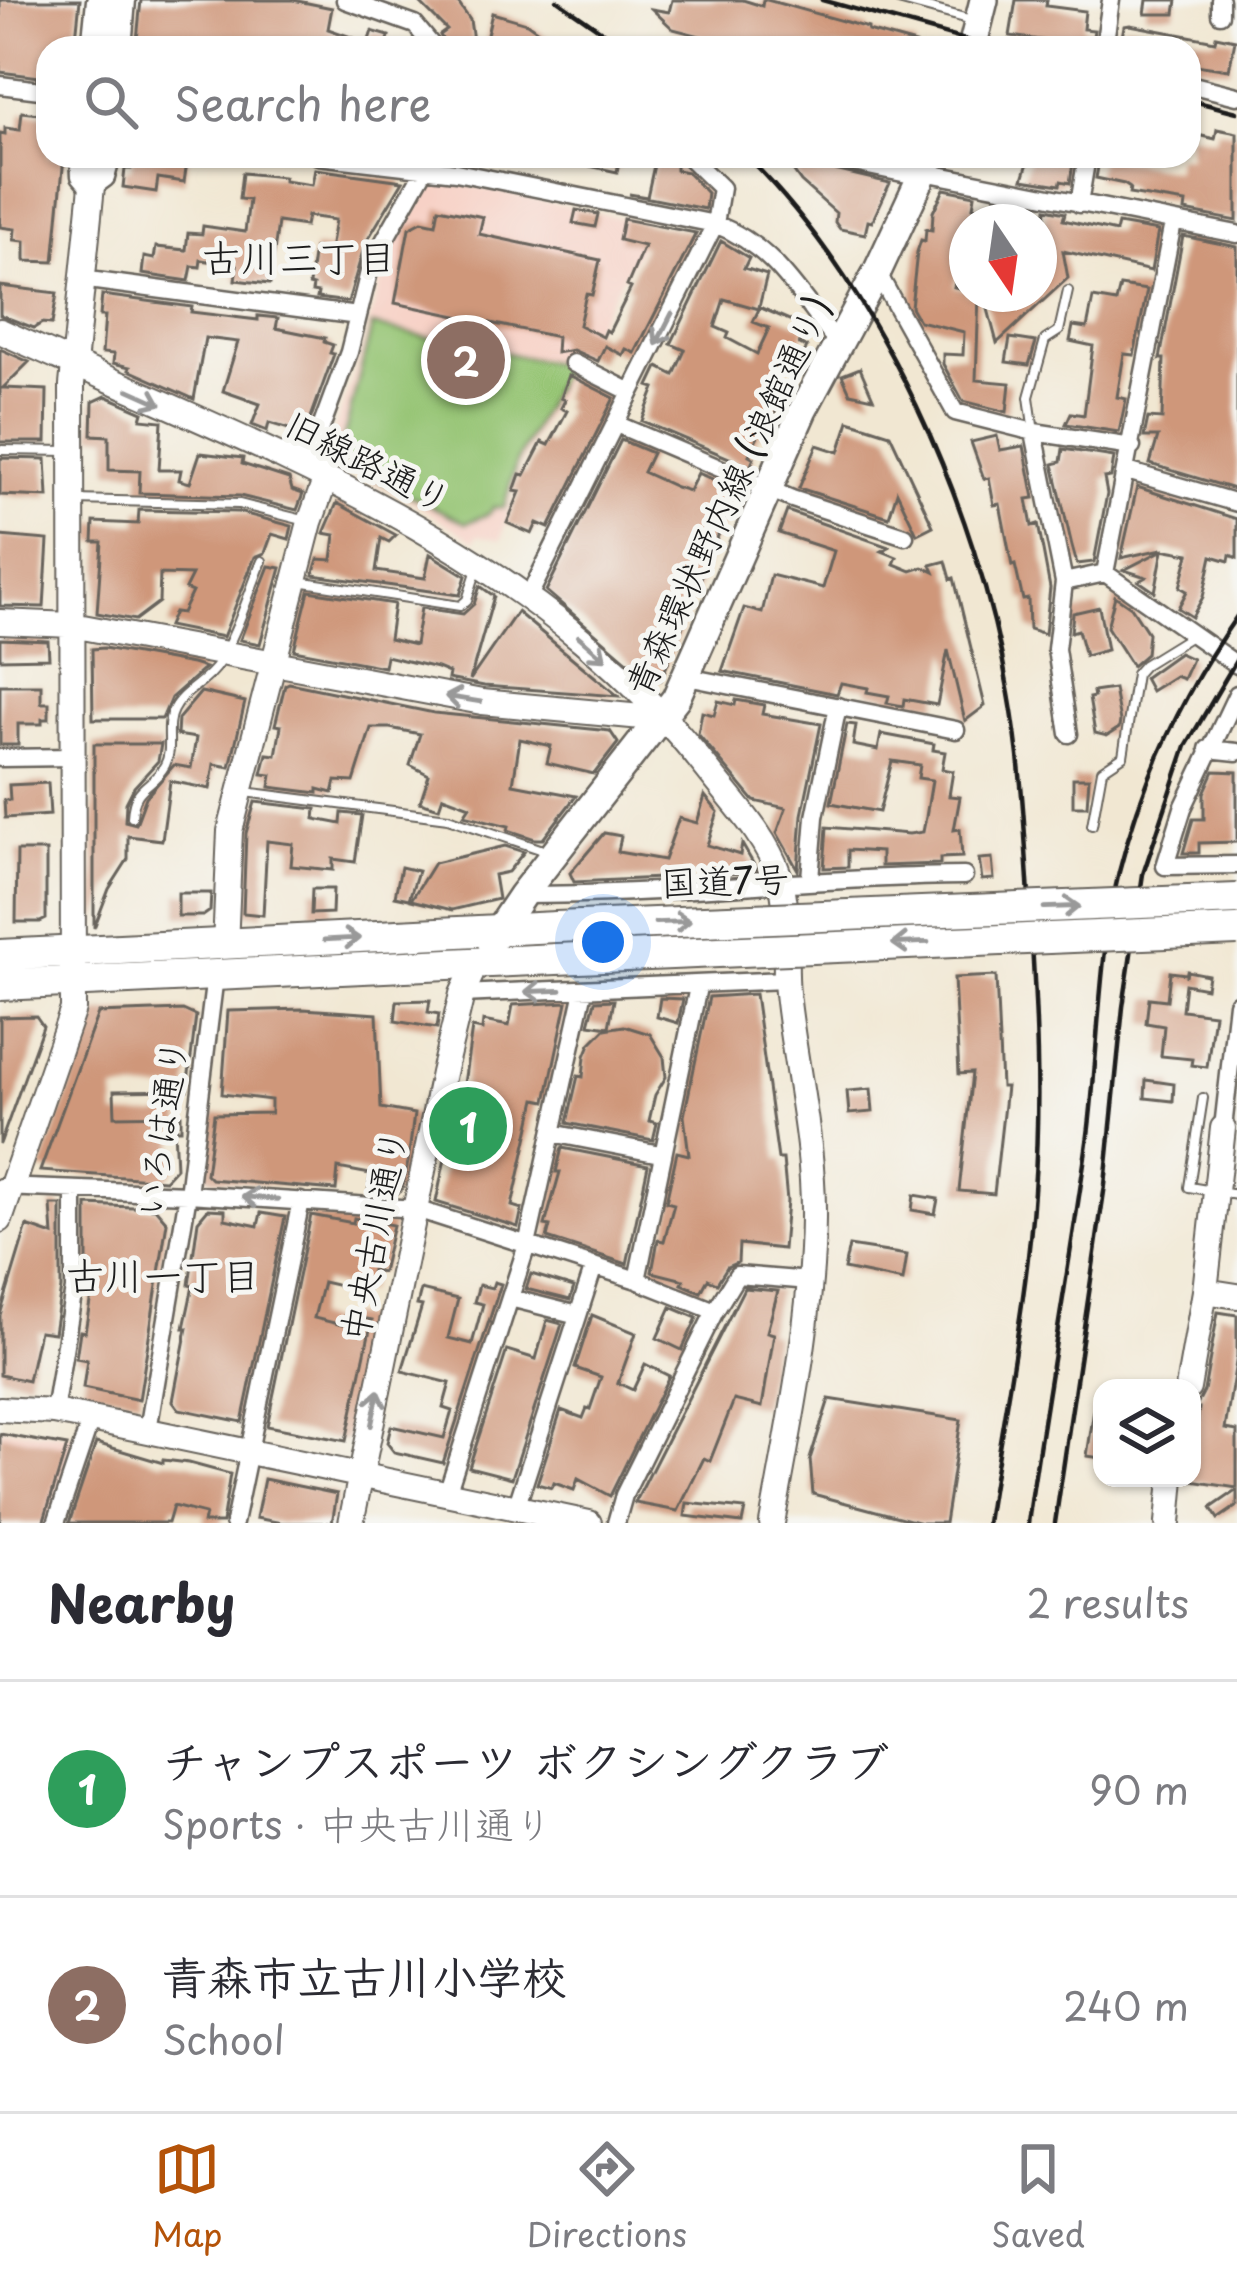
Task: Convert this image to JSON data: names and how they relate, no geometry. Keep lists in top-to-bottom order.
{
  "streets": {
    "highway": ["国道7号"],
    "main road": ["青森環状野内線 (浪館通り)"],
    "street": ["旧線路通り", "いろは通り", "中央古川通り"]
  },
  "crossings": [
    ["旧線路通り", "青森環状野内線 (浪館通り)"],
    ["青森環状野内線 (浪館通り)", "国道7号"],
    ["青森環状野内線 (浪館通り)", "中央古川通り"],
    ["国道7号", "いろは通り"],
    ["国道7号", "中央古川通り"]
  ],
  "districts": ["古川三丁目", "古川一丁目"],
  "north": "bottom",
  "page": {
    "search": "Search here",
    "pins": ["2", "1"],
    "heading": ["Nearby", "2 results"],
    "list": [
      {
        "mark": "1",
        "name": "チャンプスポーツ ボクシングクラブ",
        "note": "Sports · 中央古川通り",
        "value": "90 m"
      },
      {
        "mark": "2",
        "name": "青森市立古川小学校",
        "note": "School",
        "value": "240 m"
      }
    ],
    "nav": ["Map", "Directions", "Saved"]
  }
}
